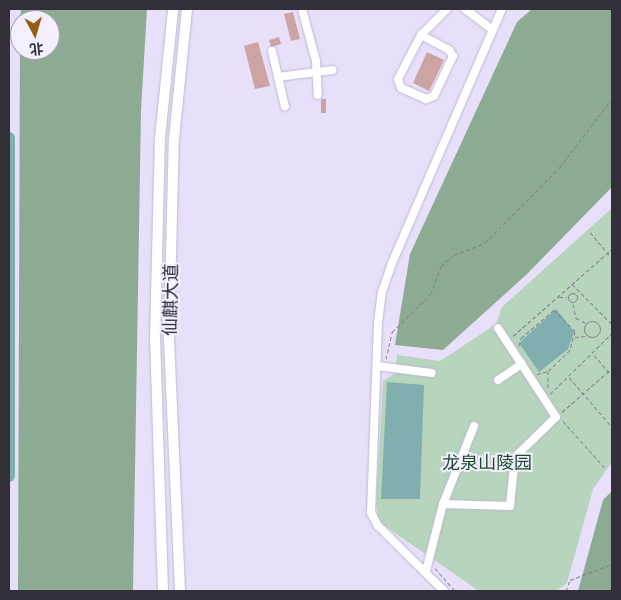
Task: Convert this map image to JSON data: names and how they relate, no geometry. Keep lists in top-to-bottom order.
{
  "streets": {
    "main road": ["仙麒大道"]
  },
  "parks": ["龙泉山陵园"],
  "north": "bottom"
}
